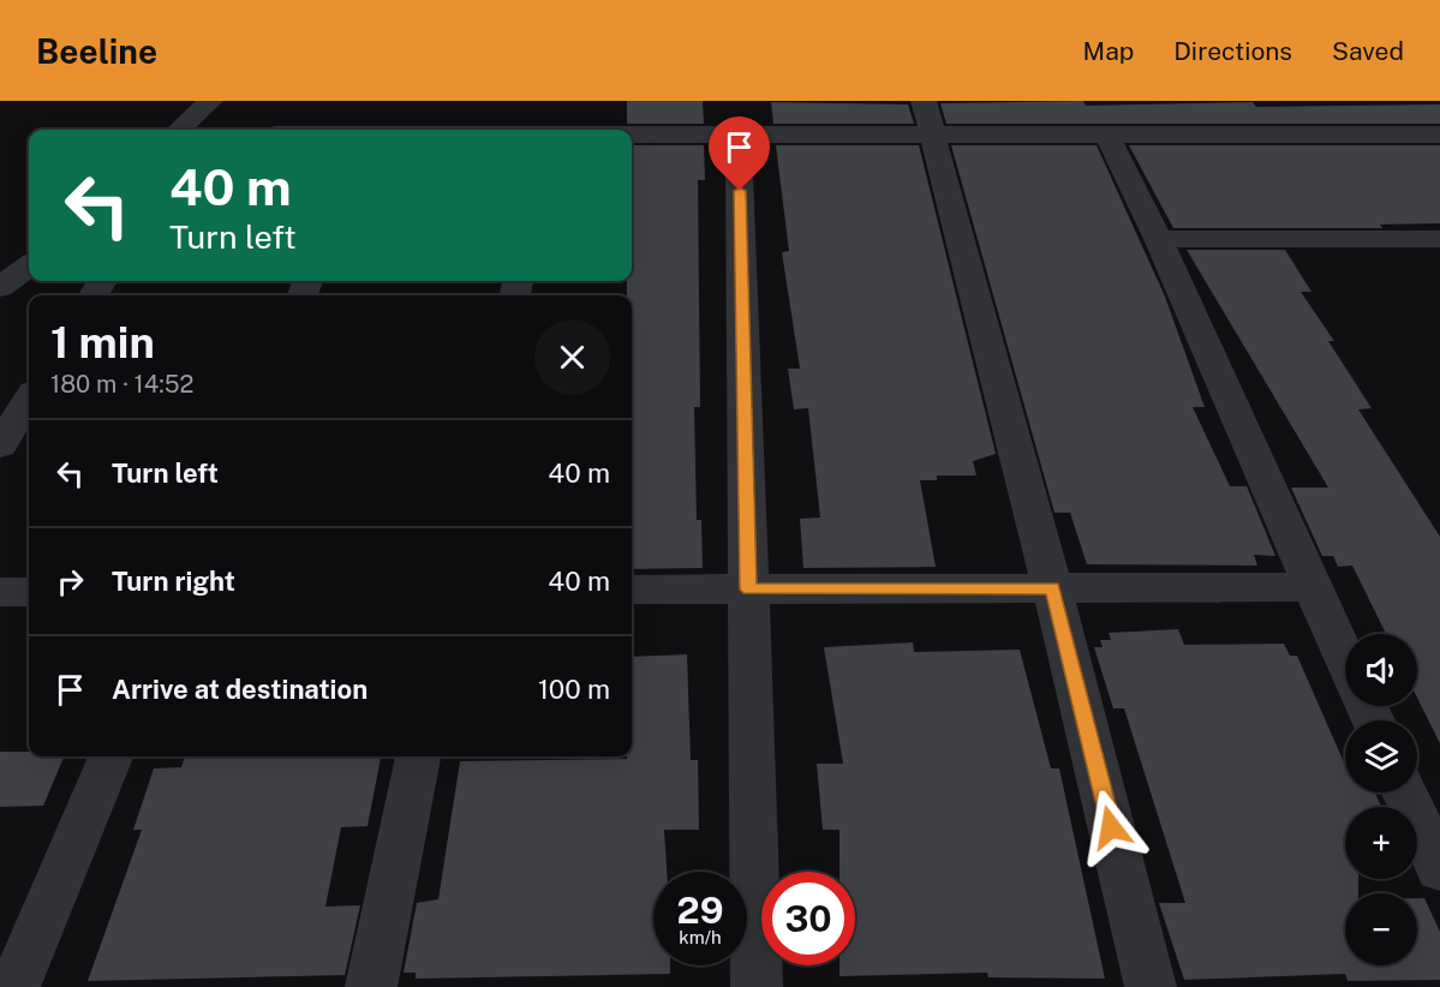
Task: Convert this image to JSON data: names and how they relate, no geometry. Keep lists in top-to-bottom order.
{
  "page": {
    "header": "Beeline",
    "nav": ["Map", "Directions", "Saved"],
    "turn": ["40 m", "Turn left"],
    "heading": ["1 min", "180 m · 14:52"],
    "list": [
      {
        "name": "Turn left",
        "value": "40 m"
      },
      {
        "name": "Turn right",
        "value": "40 m"
      },
      {
        "name": "Arrive at destination",
        "value": "100 m"
      }
    ],
    "map_buttons": ["+", "−"],
    "speed": "29 km/h",
    "limit": "30"
  }
}
